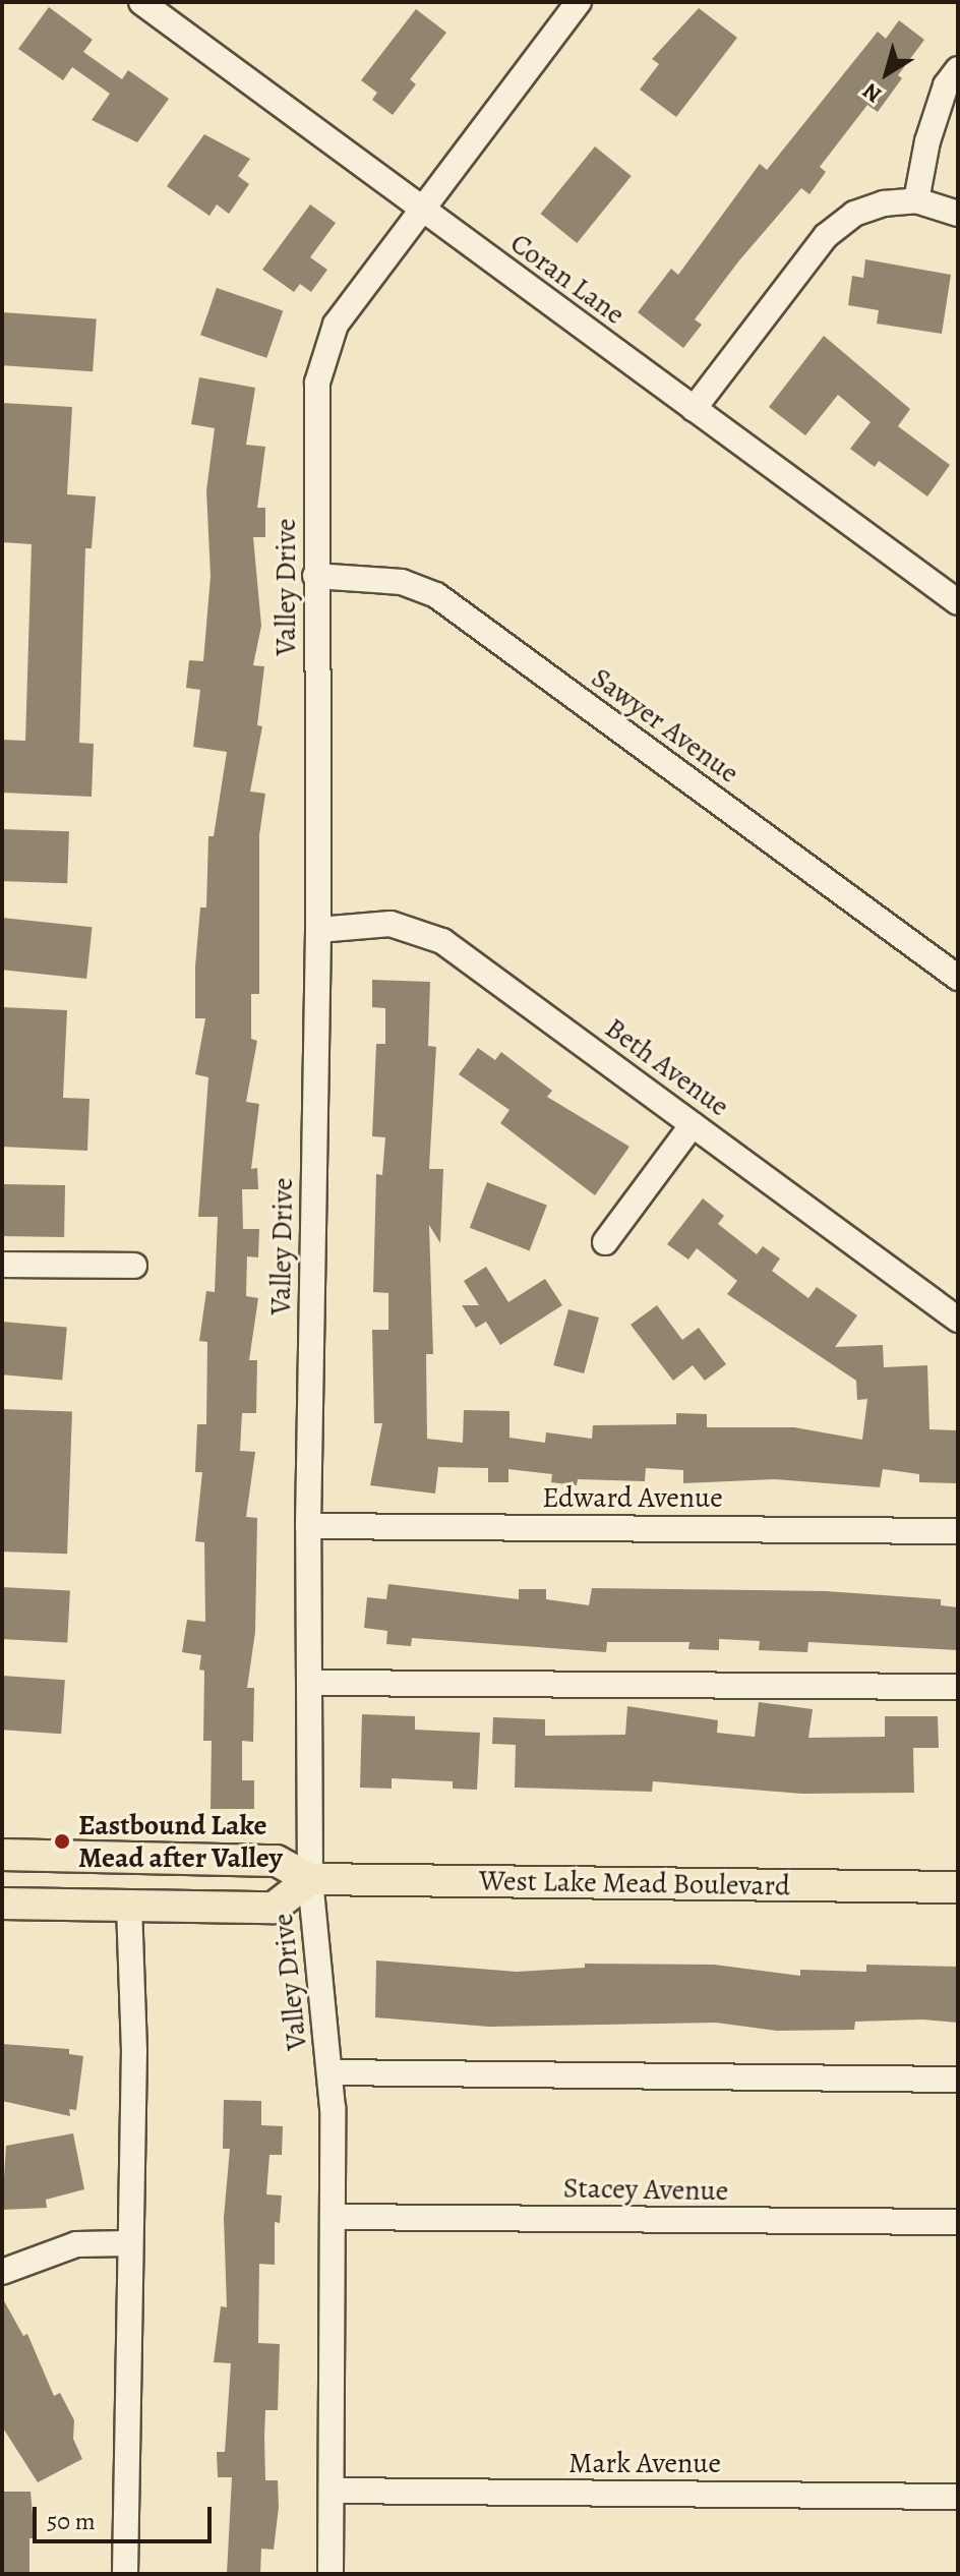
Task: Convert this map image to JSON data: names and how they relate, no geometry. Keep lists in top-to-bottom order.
{
  "streets": {
    "main road": ["West Lake Mead Boulevard"],
    "street": [
      "Coran Lane",
      "Valley Drive",
      "Sawyer Avenue",
      "Beth Avenue",
      "Edward Avenue",
      "Stacey Avenue",
      "Mark Avenue"
    ]
  },
  "crossings": [
    ["Coran Lane", "Valley Drive"],
    ["Valley Drive", "Sawyer Avenue"],
    ["Valley Drive", "Beth Avenue"],
    ["Valley Drive", "Edward Avenue"],
    ["Valley Drive", "West Lake Mead Boulevard"],
    ["Valley Drive", "Stacey Avenue"],
    ["Valley Drive", "Mark Avenue"]
  ],
  "places": ["Eastbound Lake Mead after Valley"],
  "scale_bar": "50 m",
  "north": "bottom left"
}
